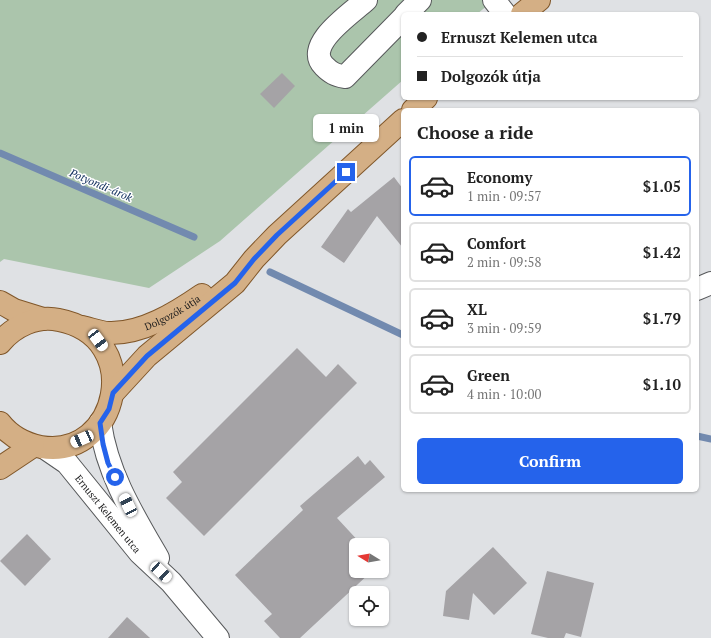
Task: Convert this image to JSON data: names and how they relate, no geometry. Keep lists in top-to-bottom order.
{
  "streets": {
    "main road": ["Dolgozók útja"],
    "street": ["Ernuszt Kelemen utca"]
  },
  "water": ["Potyondi-árok"],
  "north": "left",
  "page": {
    "banner": ["Ernuszt Kelemen utca", "Dolgozók útja"],
    "heading": "Choose a ride",
    "bubble": "1 min",
    "list": [
      {
        "name": "Economy",
        "note": "1 min · 09:57",
        "value": "$1.05"
      },
      {
        "name": "Comfort",
        "note": "2 min · 09:58",
        "value": "$1.42"
      },
      {
        "name": "XL",
        "note": "3 min · 09:59",
        "value": "$1.79"
      },
      {
        "name": "Green",
        "note": "4 min · 10:00",
        "value": "$1.10"
      }
    ],
    "buttons": "Confirm"
  }
}
